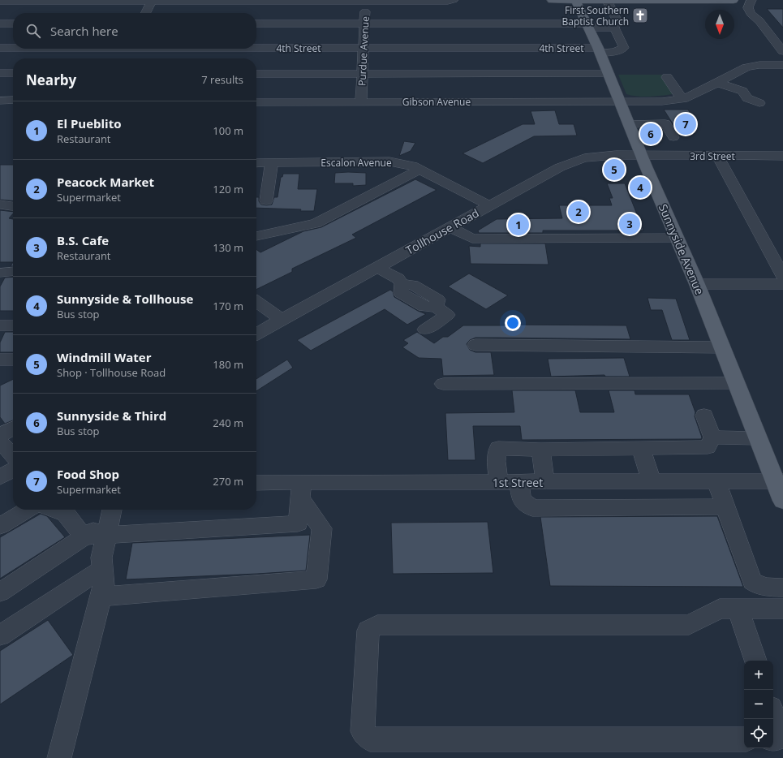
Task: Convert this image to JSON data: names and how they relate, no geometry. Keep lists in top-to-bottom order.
{
  "streets": {
    "main road": ["Sunnyside Avenue"],
    "street": [
      "4th Street",
      "Purdue Avenue",
      "Gibson Avenue",
      "3rd Street",
      "Escalon Avenue",
      "Tollhouse Road",
      "1st Street"
    ]
  },
  "crossings": [
    ["4th Street", "Purdue Avenue"],
    ["4th Street", "Sunnyside Avenue"],
    ["Purdue Avenue", "Gibson Avenue"],
    ["Gibson Avenue", "Sunnyside Avenue"],
    ["3rd Street", "Tollhouse Road"],
    ["3rd Street", "Sunnyside Avenue"],
    ["Escalon Avenue", "Tollhouse Road"],
    ["Tollhouse Road", "Sunnyside Avenue"],
    ["Sunnyside Avenue", "1st Street"]
  ],
  "places": {
    "church": ["First Southern Baptist Church"]
  },
  "north": "bottom",
  "page": {
    "search": "Search here",
    "heading": ["Nearby", "7 results"],
    "list": [
      {
        "mark": "1",
        "name": "El Pueblito",
        "note": "Restaurant",
        "value": "100 m"
      },
      {
        "mark": "2",
        "name": "Peacock Market",
        "note": "Supermarket",
        "value": "120 m"
      },
      {
        "mark": "3",
        "name": "B.S. Cafe",
        "note": "Restaurant",
        "value": "130 m"
      },
      {
        "mark": "4",
        "name": "Sunnyside & Tollhouse",
        "note": "Bus stop",
        "value": "170 m"
      },
      {
        "mark": "5",
        "name": "Windmill Water",
        "note": "Shop · Tollhouse Road",
        "value": "180 m"
      },
      {
        "mark": "6",
        "name": "Sunnyside & Third",
        "note": "Bus stop",
        "value": "240 m"
      },
      {
        "mark": "7",
        "name": "Food Shop",
        "note": "Supermarket",
        "value": "270 m"
      }
    ],
    "pins": [
      "7",
      "6",
      "5",
      "4",
      "2",
      "3",
      "1"
    ],
    "map_buttons": ["+", "−"]
  }
}
